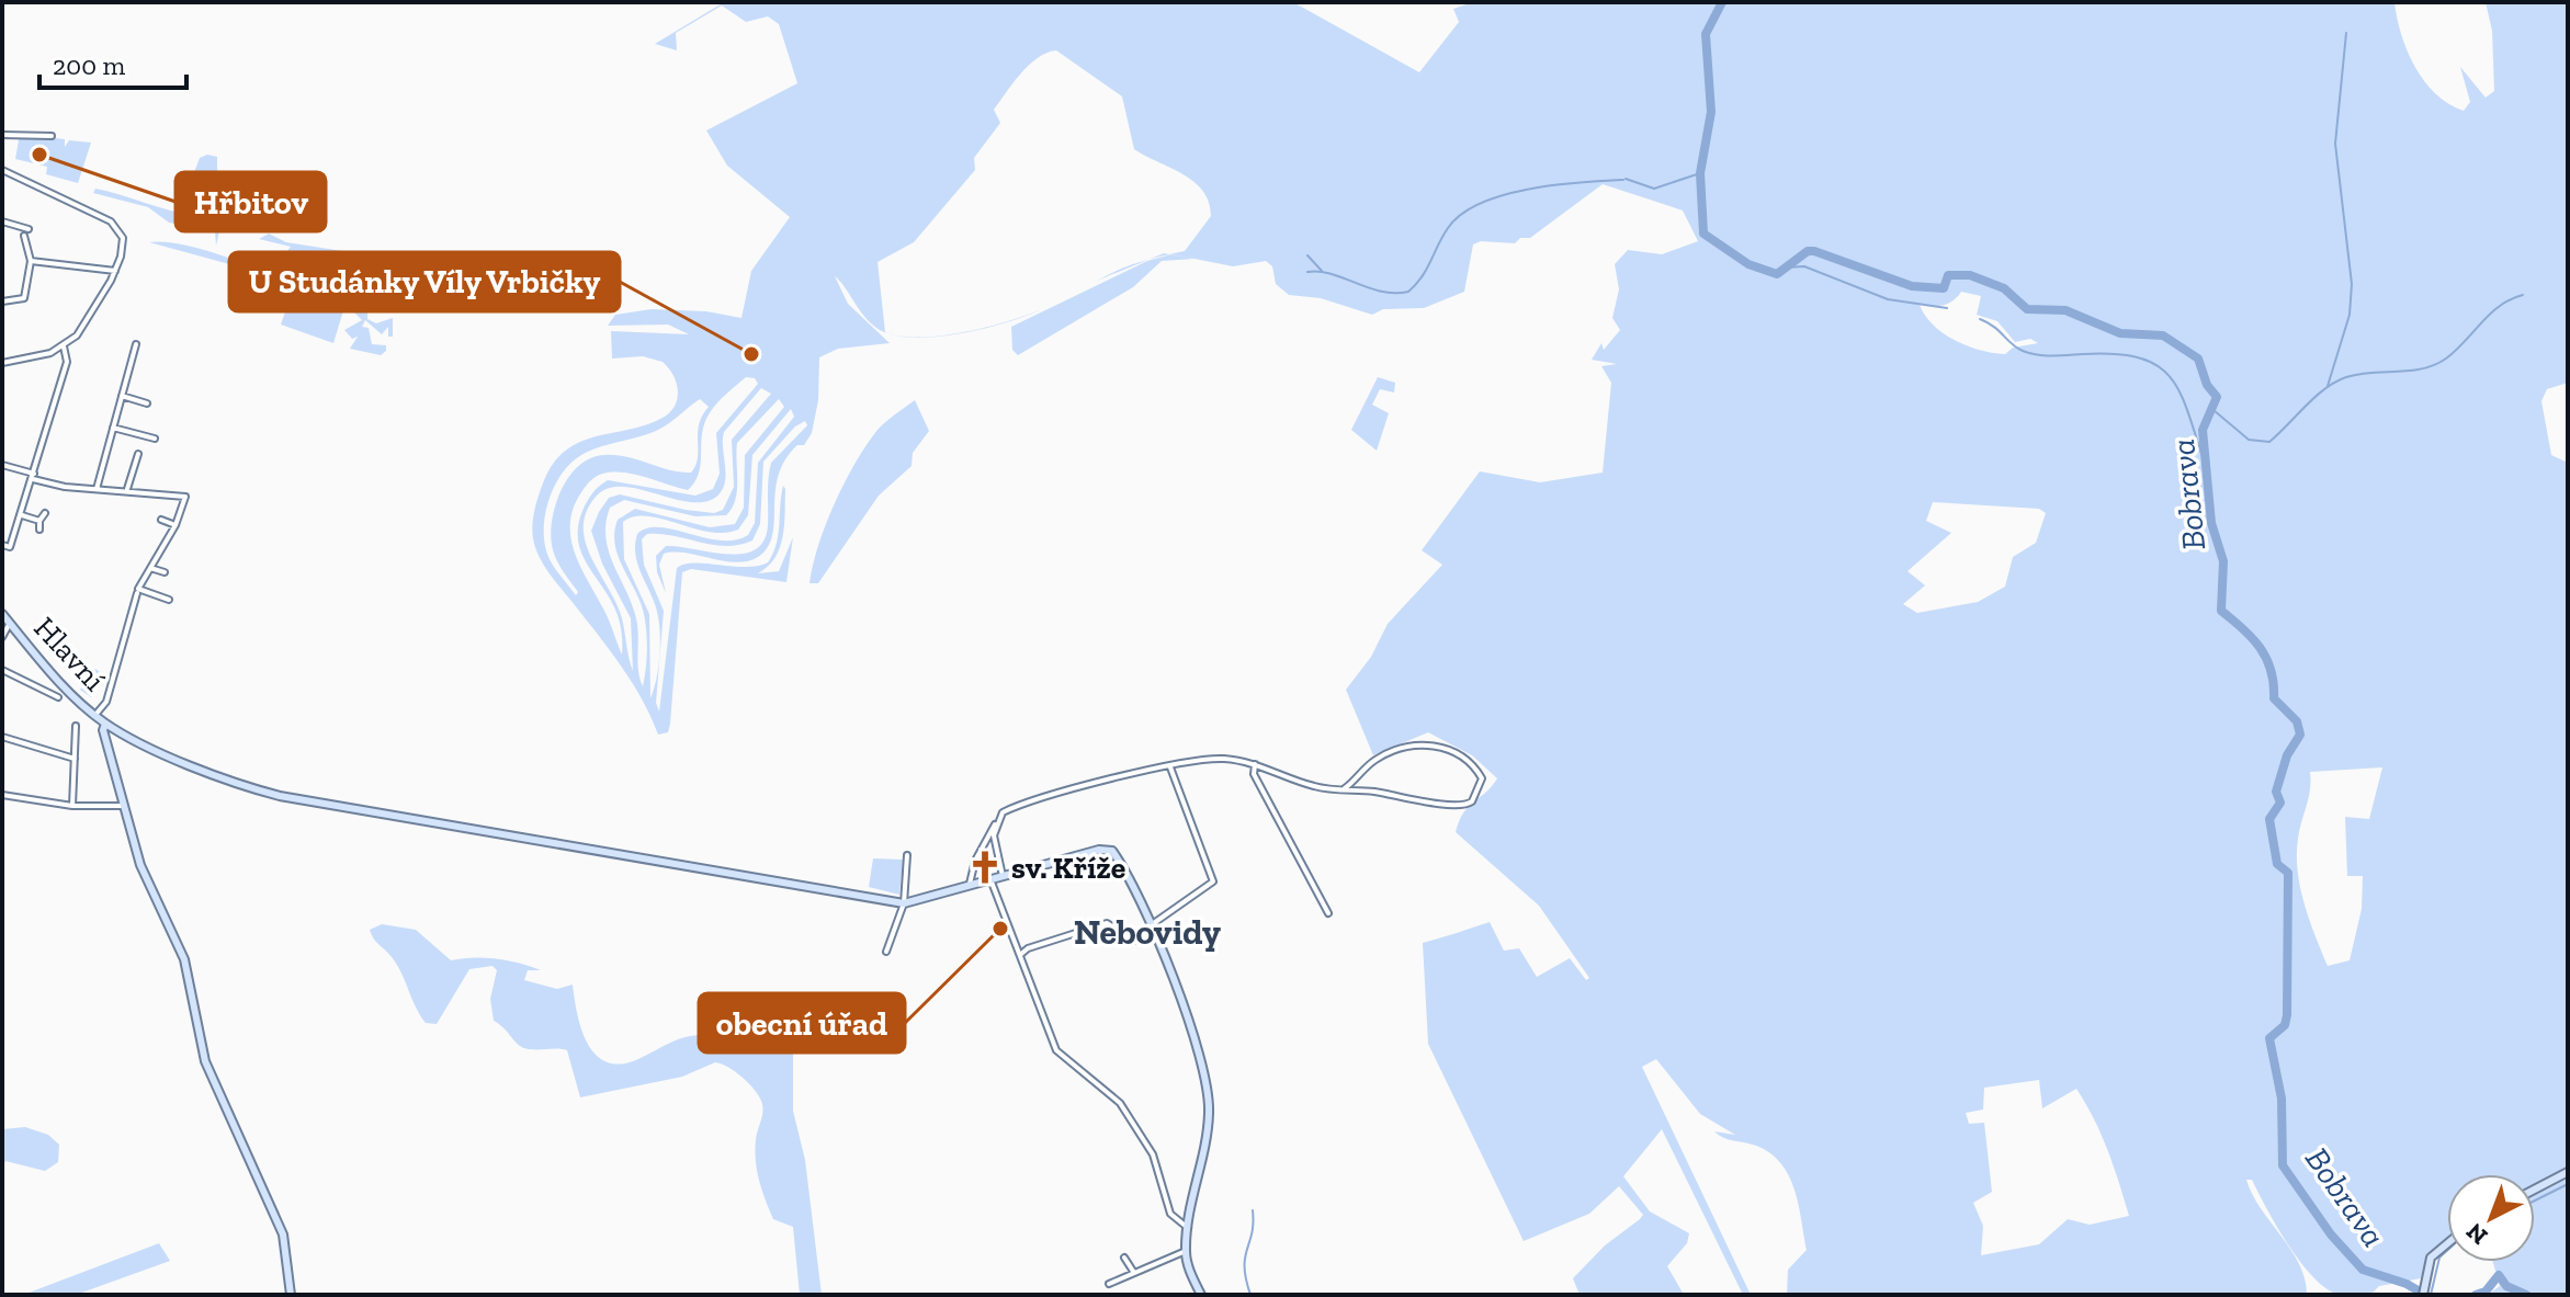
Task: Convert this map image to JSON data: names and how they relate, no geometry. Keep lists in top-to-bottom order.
{
  "streets": {
    "street": ["Hlavní"]
  },
  "districts": ["Nebovidy"],
  "water": ["Bobrava"],
  "places": {
    "other": ["Hřbitov", "U Studánky Víly Vrbičky", "obecní úřad"],
    "church": ["sv. Kříže"]
  },
  "scale_bar": "200 m",
  "north": "bottom left"
}
